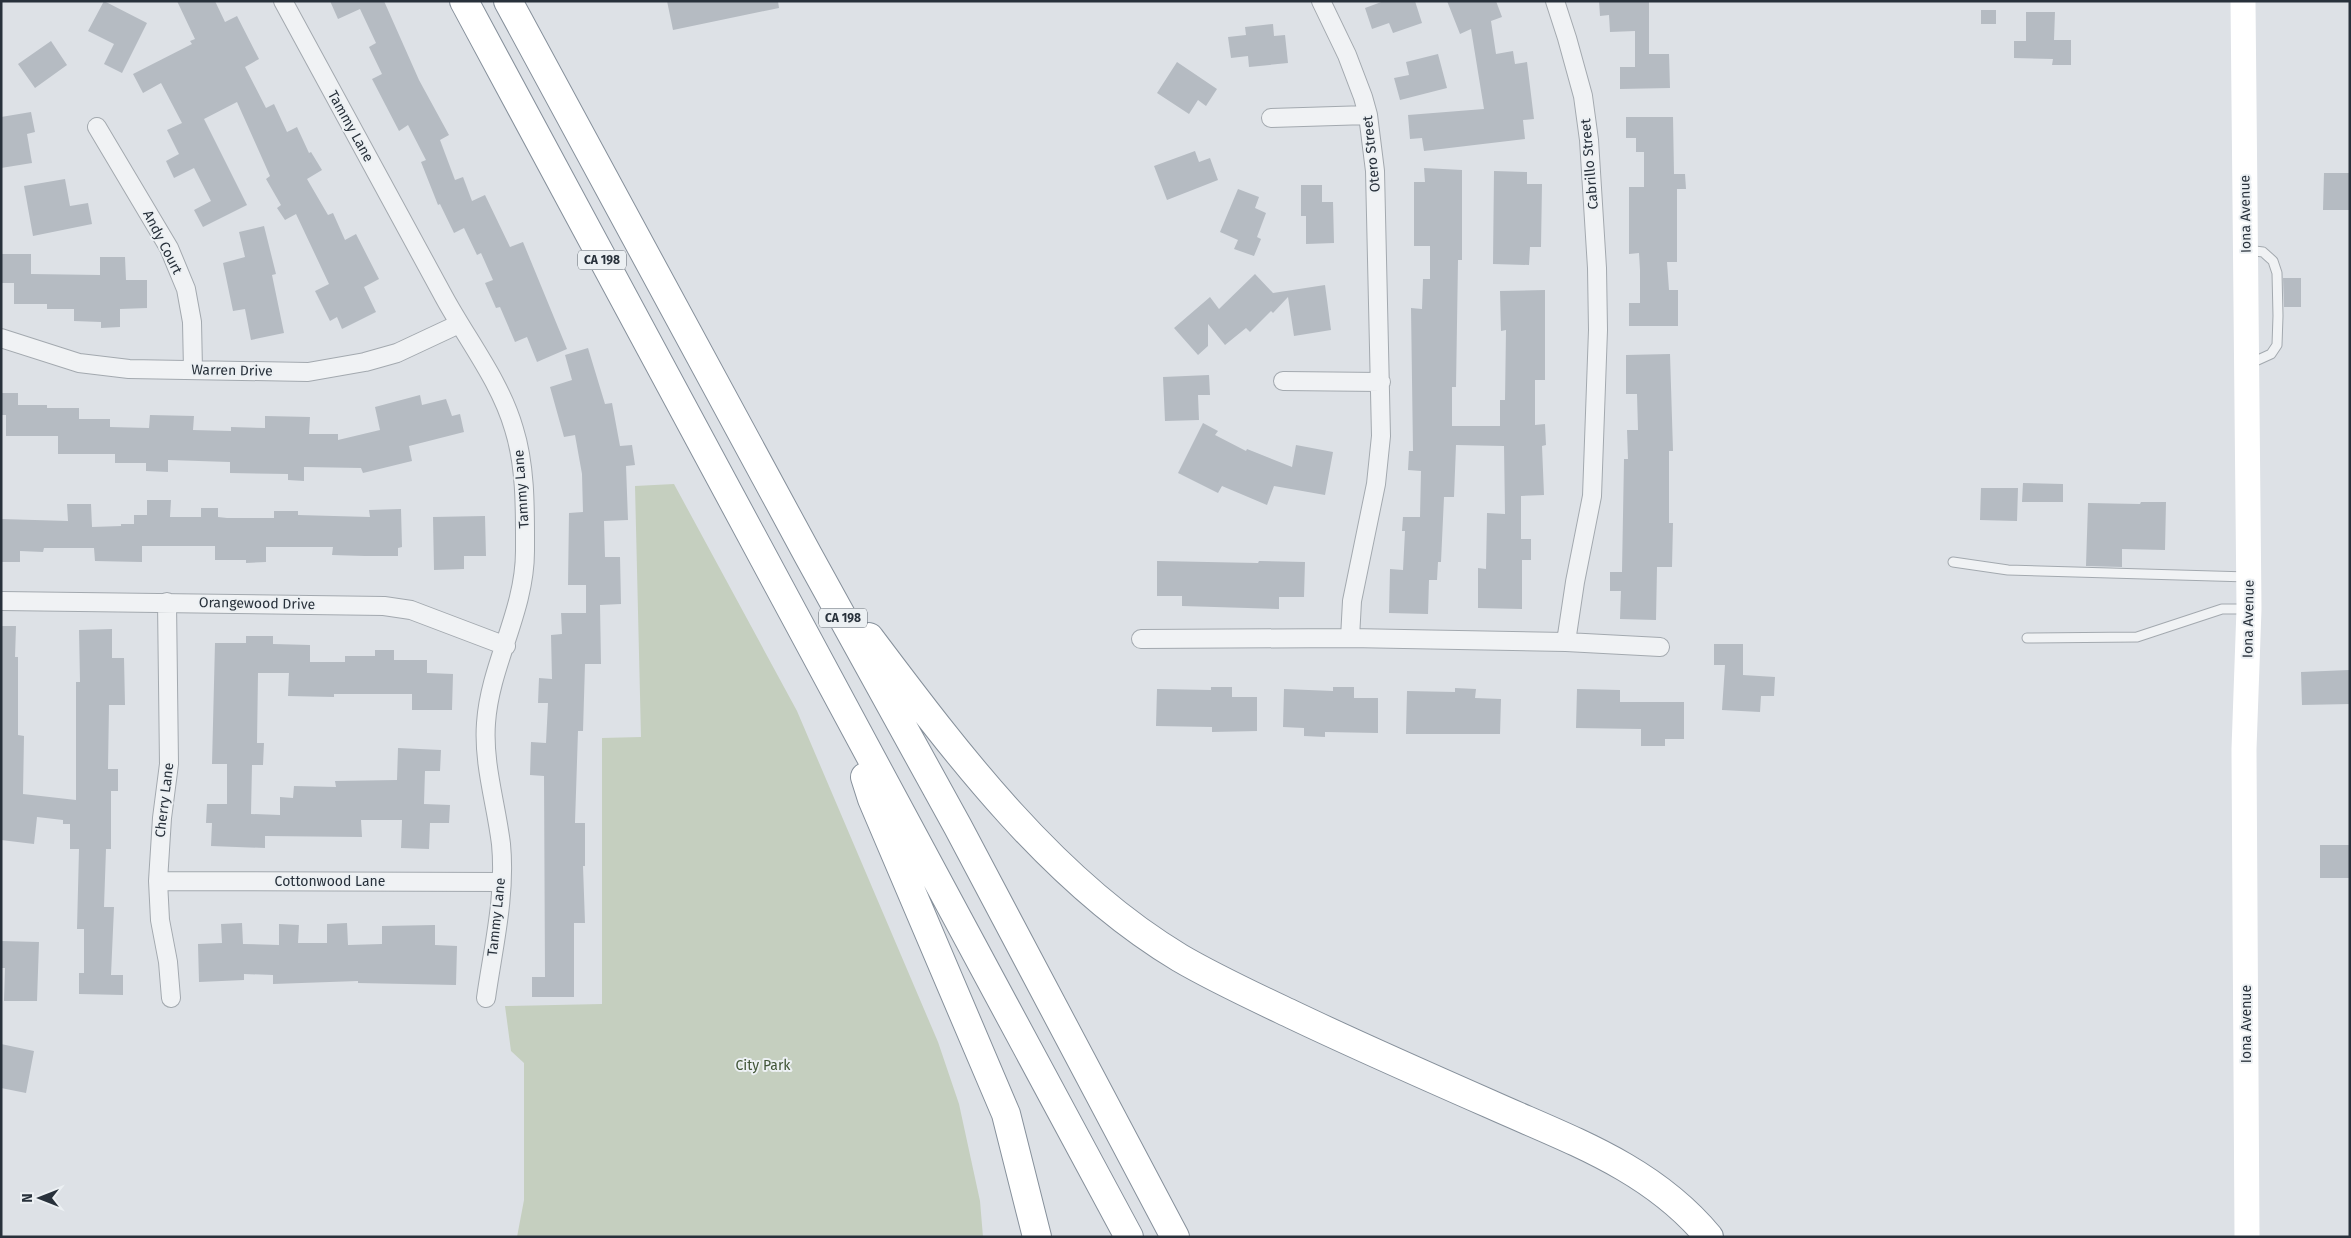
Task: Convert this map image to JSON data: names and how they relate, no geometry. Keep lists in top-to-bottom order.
{
  "streets": {
    "highway": ["CA 198"],
    "street": [
      "Tammy Lane",
      "Otero Street",
      "Cabrillo Street",
      "Iona Avenue",
      "Andy Court",
      "Warren Drive",
      "Orangewood Drive",
      "Cherry Lane",
      "Cottonwood Lane"
    ]
  },
  "crossings": [
    ["Tammy Lane", "Warren Drive"],
    ["Tammy Lane", "Orangewood Drive"],
    ["Tammy Lane", "Cottonwood Lane"],
    ["Andy Court", "Warren Drive"],
    ["Orangewood Drive", "Cherry Lane"],
    ["Cherry Lane", "Cottonwood Lane"]
  ],
  "parks": ["City Park"],
  "north": "left"
}
